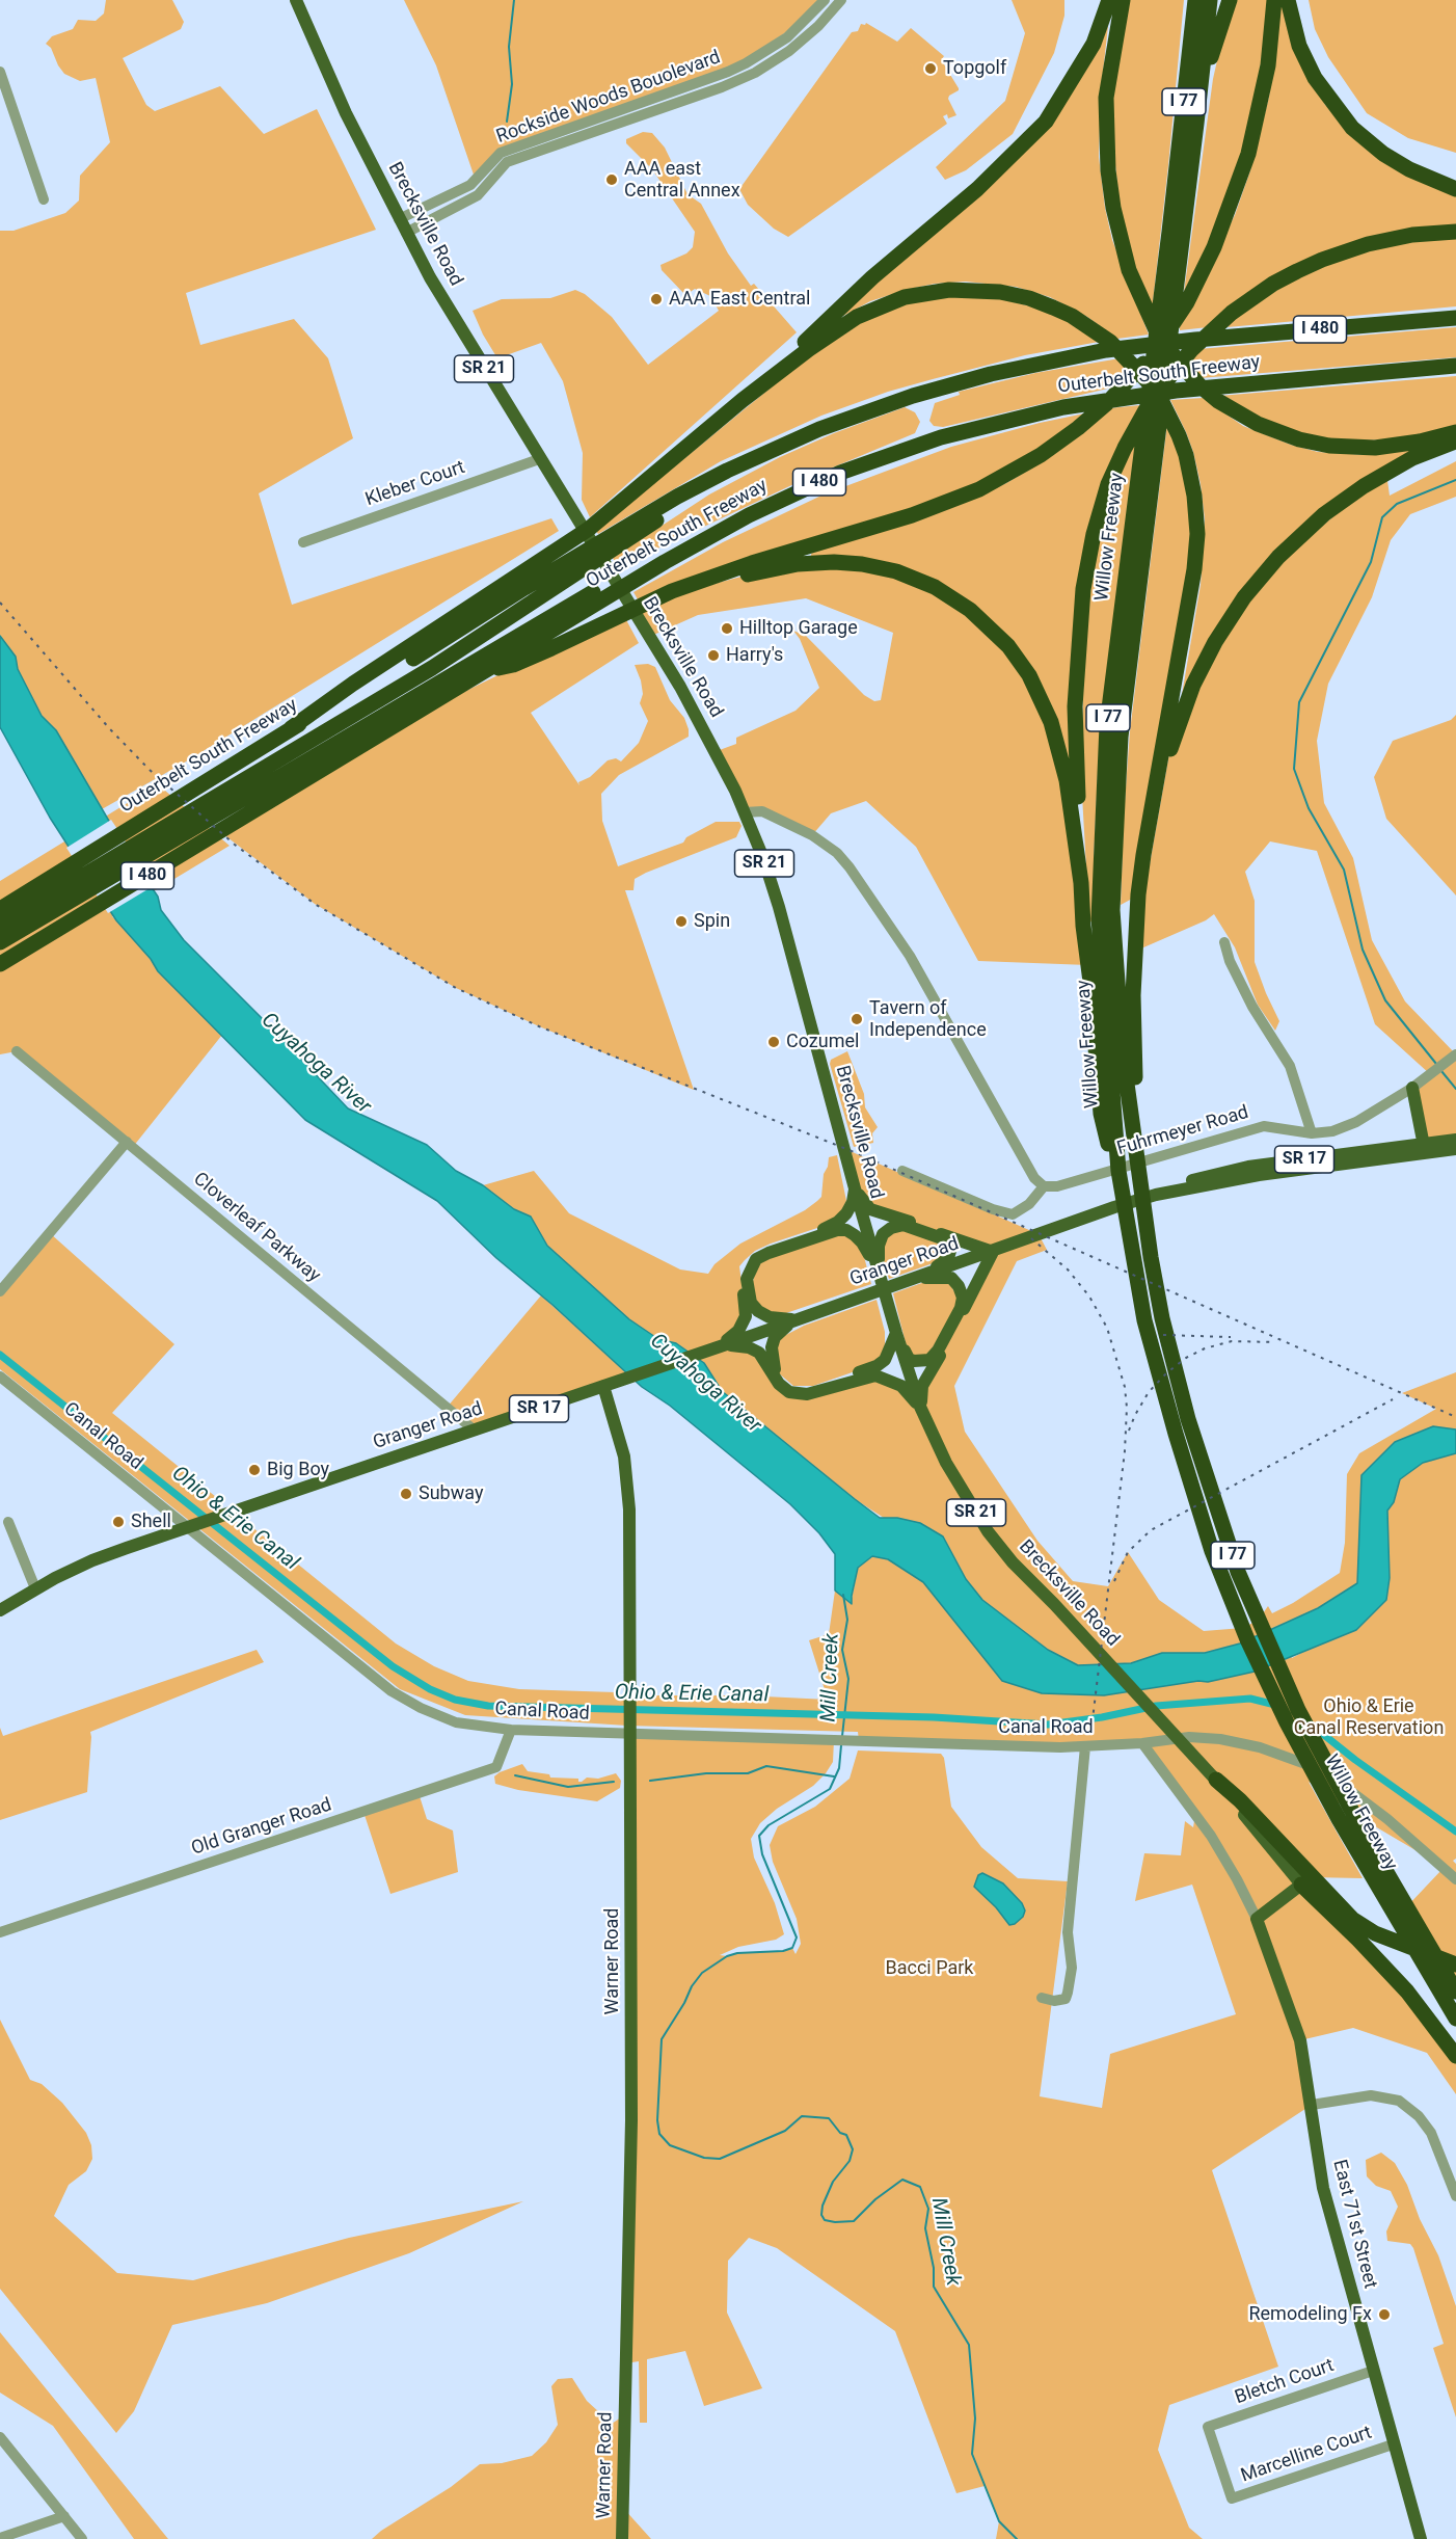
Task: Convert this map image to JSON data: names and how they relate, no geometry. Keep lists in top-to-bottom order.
{
  "streets": {
    "highway": [
      "I 77",
      "I 480",
      "Outerbelt South Freeway",
      "Willow Freeway"
    ],
    "main road": [
      "Brecksville Road",
      "SR 21",
      "SR 17",
      "Granger Road",
      "Warner Road",
      "East 71st Street"
    ],
    "street": [
      "Rockside Woods Bouolevard",
      "Kleber Court",
      "Fuhrmeyer Road",
      "Cloverleaf Parkway",
      "Canal Road",
      "Old Granger Road",
      "Bletch Court",
      "Marcelline Court"
    ]
  },
  "crossings": [
    ["Rockside Woods Bouolevard", "Brecksville Road"],
    ["Brecksville Road", "Kleber Court"],
    ["Cloverleaf Parkway", "Granger Road"],
    ["Granger Road", "Canal Road"],
    ["Granger Road", "Warner Road"],
    ["Canal Road", "Old Granger Road"],
    ["Canal Road", "Warner Road"],
    ["Canal Road", "East 71st Street"],
    ["East 71st Street", "Bletch Court"],
    ["East 71st Street", "Marcelline Court"],
    ["Bletch Court", "Marcelline Court"]
  ],
  "water": ["Cuyahoga River", "Ohio & Erie Canal", "Mill Creek"],
  "parks": ["Ohio & Erie Canal Reservation", "Bacci Park"],
  "places": [
    "Topgolf",
    "AAA east Central Annex",
    "AAA East Central",
    "Hilltop Garage",
    "Harry's",
    "Spin",
    "Tavern of Independence",
    "Cozumel",
    "Big Boy",
    "Subway",
    "Shell",
    "Remodeling Fx"
  ]
}
